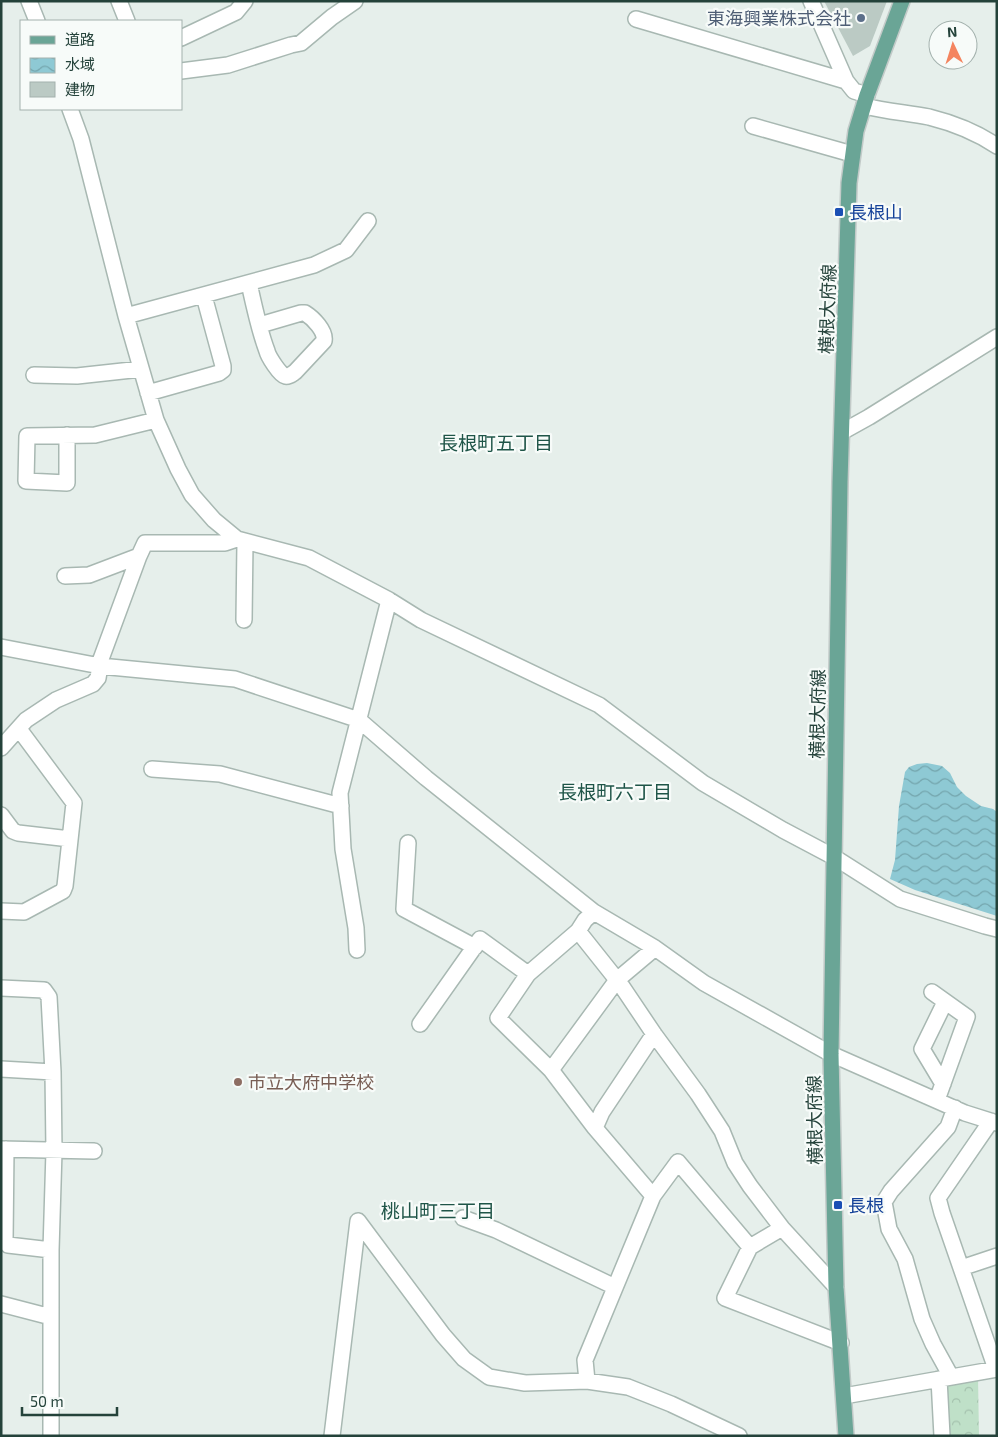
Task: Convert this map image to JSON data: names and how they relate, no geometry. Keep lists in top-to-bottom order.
{
  "streets": {
    "main road": ["横根大府線"]
  },
  "districts": ["長根町五丁目", "長根町六丁目", "桃山町三丁目"],
  "places": {
    "other": ["東海興業株式会社", "市立大府中学校"],
    "transit": ["長根山", "長根"]
  },
  "legend": ["道路", "水域", "建物"],
  "scale_bar": "50 m",
  "north": "top"
}
